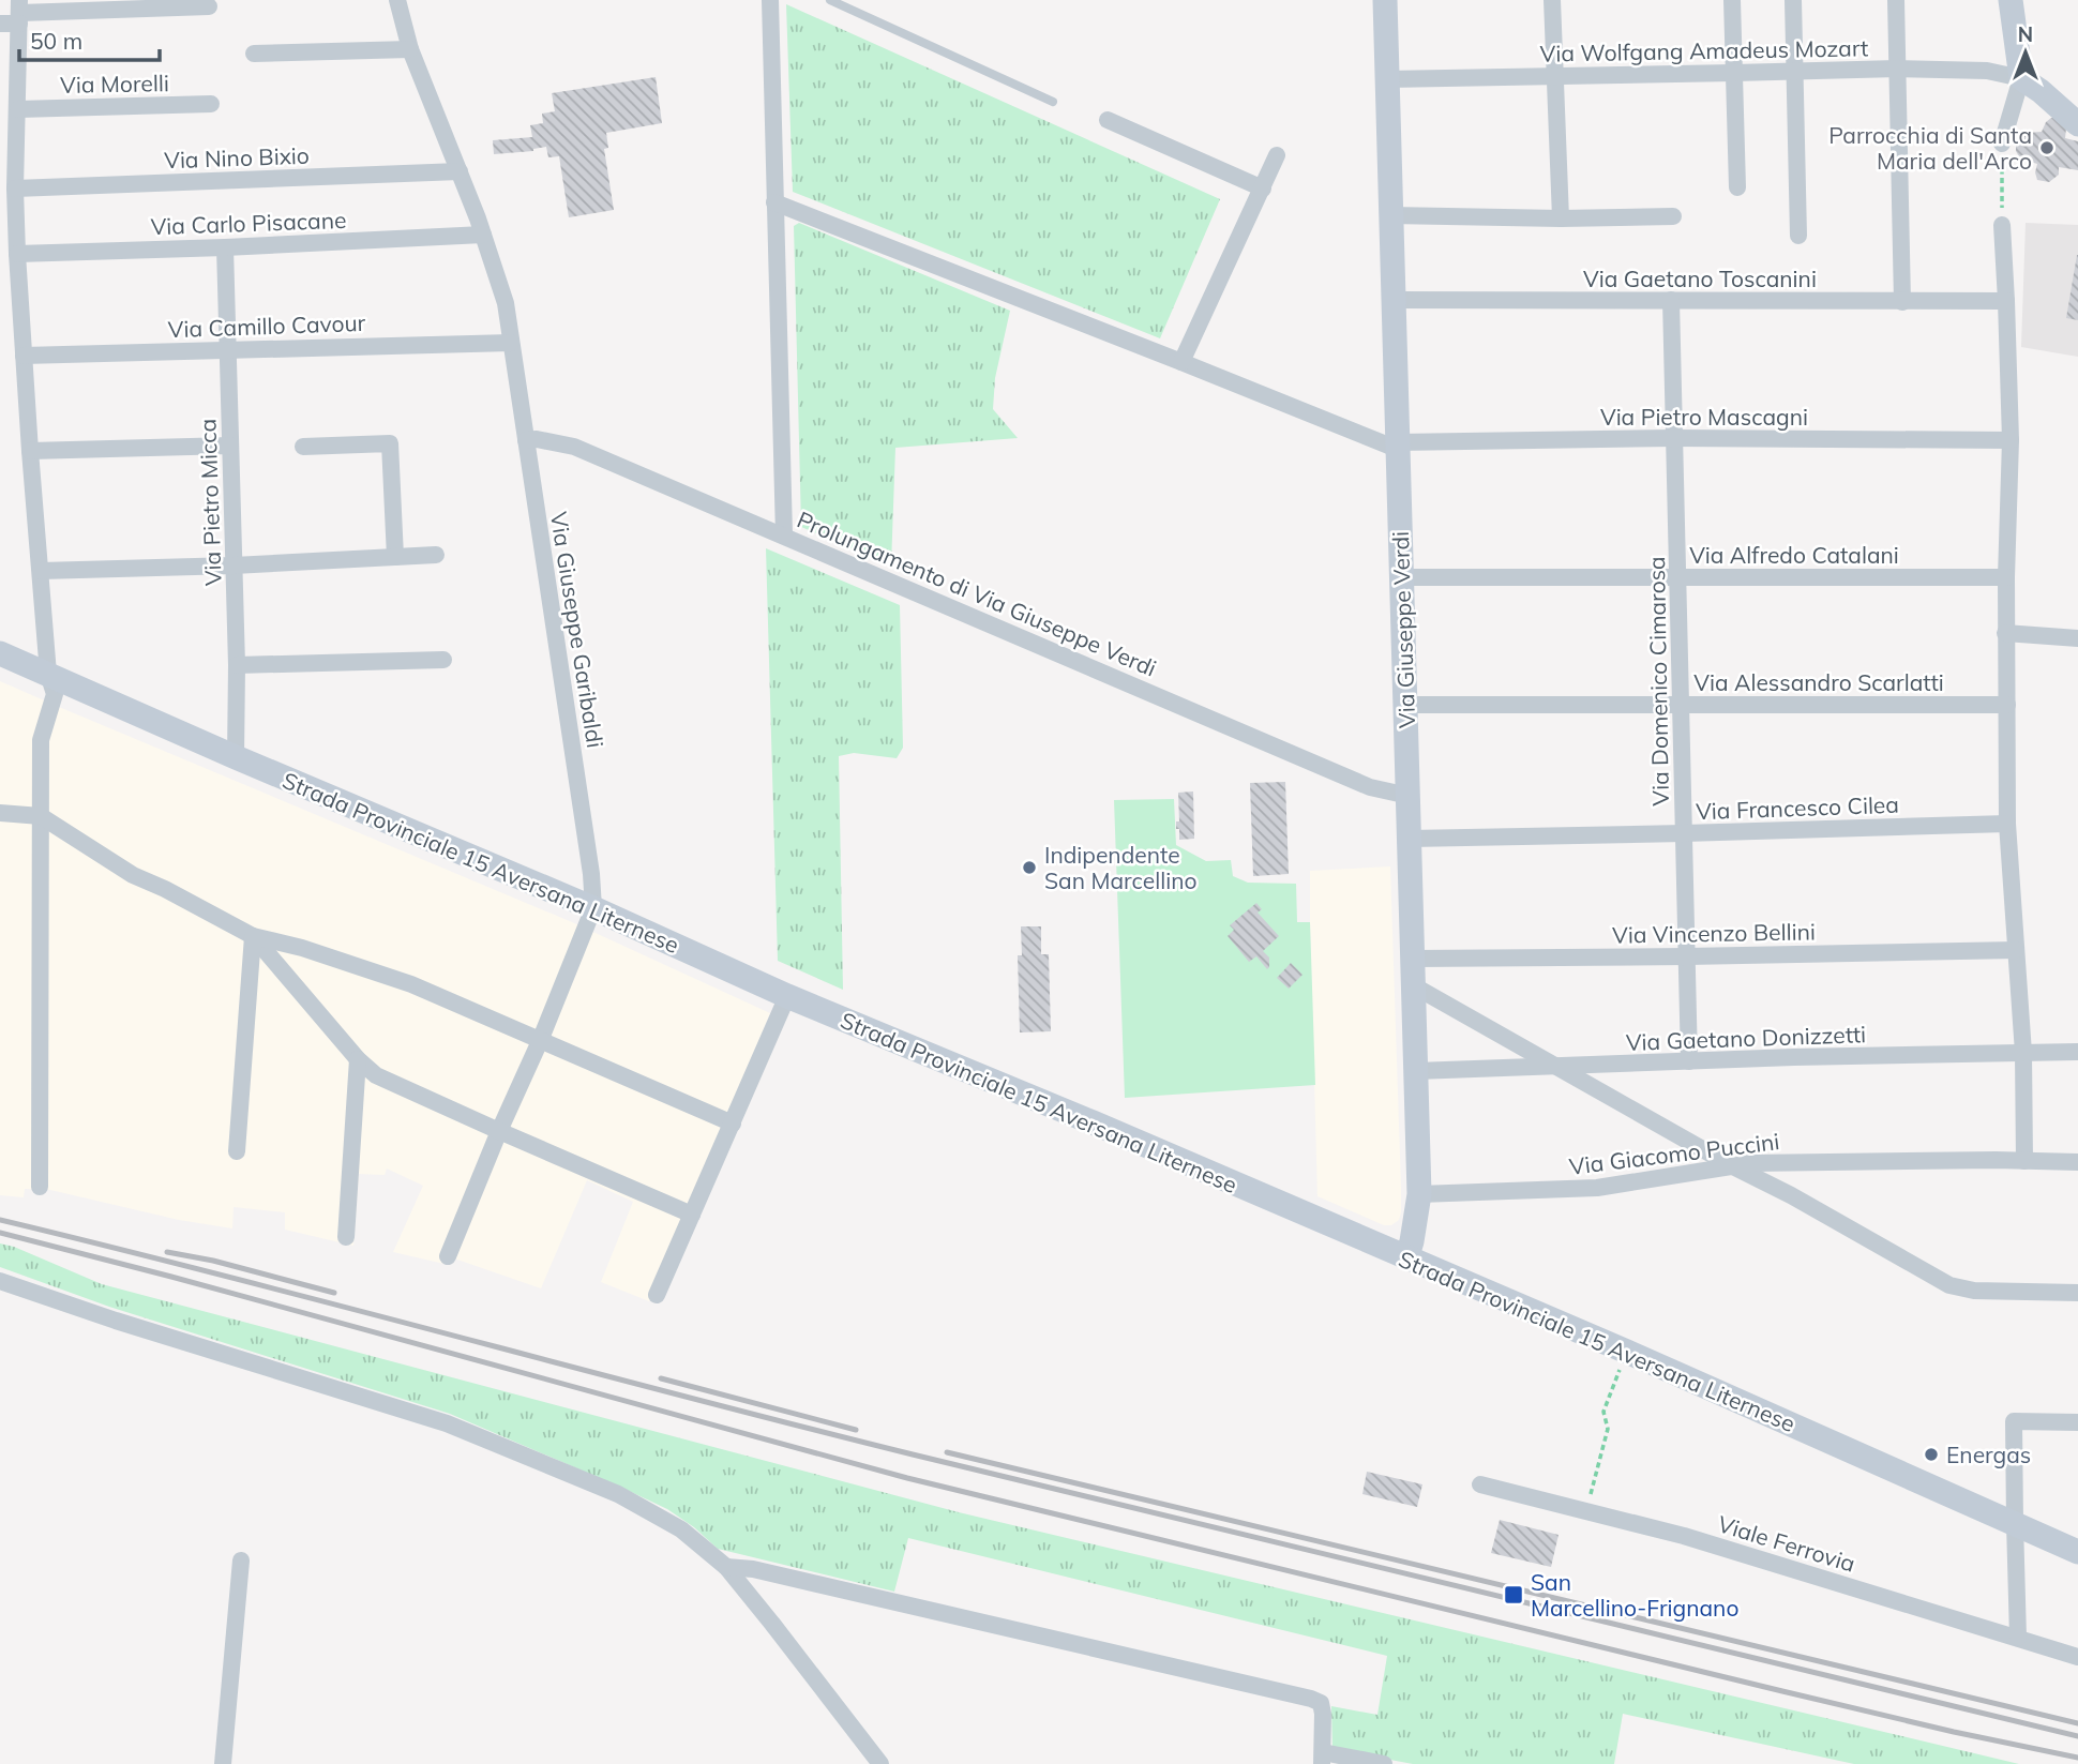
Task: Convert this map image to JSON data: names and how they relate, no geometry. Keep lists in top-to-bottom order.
{
  "streets": {
    "main road": ["Via Giuseppe Verdi", "Strada Provinciale 15 Aversana Liternese"],
    "street": [
      "Via Wolfgang Amadeus Mozart",
      "Via Morelli",
      "Via Nino Bixio",
      "Via Carlo Pisacane",
      "Via Gaetano Toscanini",
      "Via Camillo Cavour",
      "Via Pietro Mascagni",
      "Via Pietro Micca",
      "Via Alfredo Catalani",
      "Prolungamento di Via Giuseppe Verdi",
      "Via Giuseppe Garibaldi",
      "Via Domenico Cimarosa",
      "Via Alessandro Scarlatti",
      "Via Francesco Cilea",
      "Via Vincenzo Bellini",
      "Via Gaetano Donizzetti",
      "Via Giacomo Puccini",
      "Viale Ferrovia"
    ]
  },
  "crossings": [
    ["Via Wolfgang Amadeus Mozart", "Via Giuseppe Verdi"],
    ["Via Nino Bixio", "Via Giuseppe Garibaldi"],
    ["Via Carlo Pisacane", "Via Pietro Micca"],
    ["Via Carlo Pisacane", "Via Giuseppe Garibaldi"],
    ["Via Gaetano Toscanini", "Via Giuseppe Verdi"],
    ["Via Gaetano Toscanini", "Via Domenico Cimarosa"],
    ["Via Camillo Cavour", "Via Pietro Micca"],
    ["Via Camillo Cavour", "Via Giuseppe Garibaldi"],
    ["Via Pietro Mascagni", "Via Giuseppe Verdi"],
    ["Via Pietro Mascagni", "Via Domenico Cimarosa"],
    ["Via Pietro Micca", "Strada Provinciale 15 Aversana Liternese"],
    ["Via Alfredo Catalani", "Via Giuseppe Verdi"],
    ["Via Alfredo Catalani", "Via Domenico Cimarosa"],
    ["Prolungamento di Via Giuseppe Verdi", "Via Giuseppe Garibaldi"],
    ["Prolungamento di Via Giuseppe Verdi", "Via Giuseppe Verdi"],
    ["Via Giuseppe Garibaldi", "Strada Provinciale 15 Aversana Liternese"],
    ["Via Giuseppe Verdi", "Via Alessandro Scarlatti"],
    ["Via Giuseppe Verdi", "Via Francesco Cilea"],
    ["Via Giuseppe Verdi", "Strada Provinciale 15 Aversana Liternese"],
    ["Via Giuseppe Verdi", "Via Vincenzo Bellini"],
    ["Via Giuseppe Verdi", "Via Gaetano Donizzetti"],
    ["Via Giuseppe Verdi", "Via Giacomo Puccini"],
    ["Via Domenico Cimarosa", "Via Alessandro Scarlatti"],
    ["Via Domenico Cimarosa", "Via Francesco Cilea"],
    ["Via Domenico Cimarosa", "Via Vincenzo Bellini"],
    ["Via Domenico Cimarosa", "Via Gaetano Donizzetti"]
  ],
  "places": {
    "other": ["Parrocchia di Santa Maria dell'Arco", "Indipendente San Marcellino", "Energas"],
    "transit": ["San Marcellino-Frignano"]
  },
  "scale_bar": "50 m",
  "north": "top"
}
